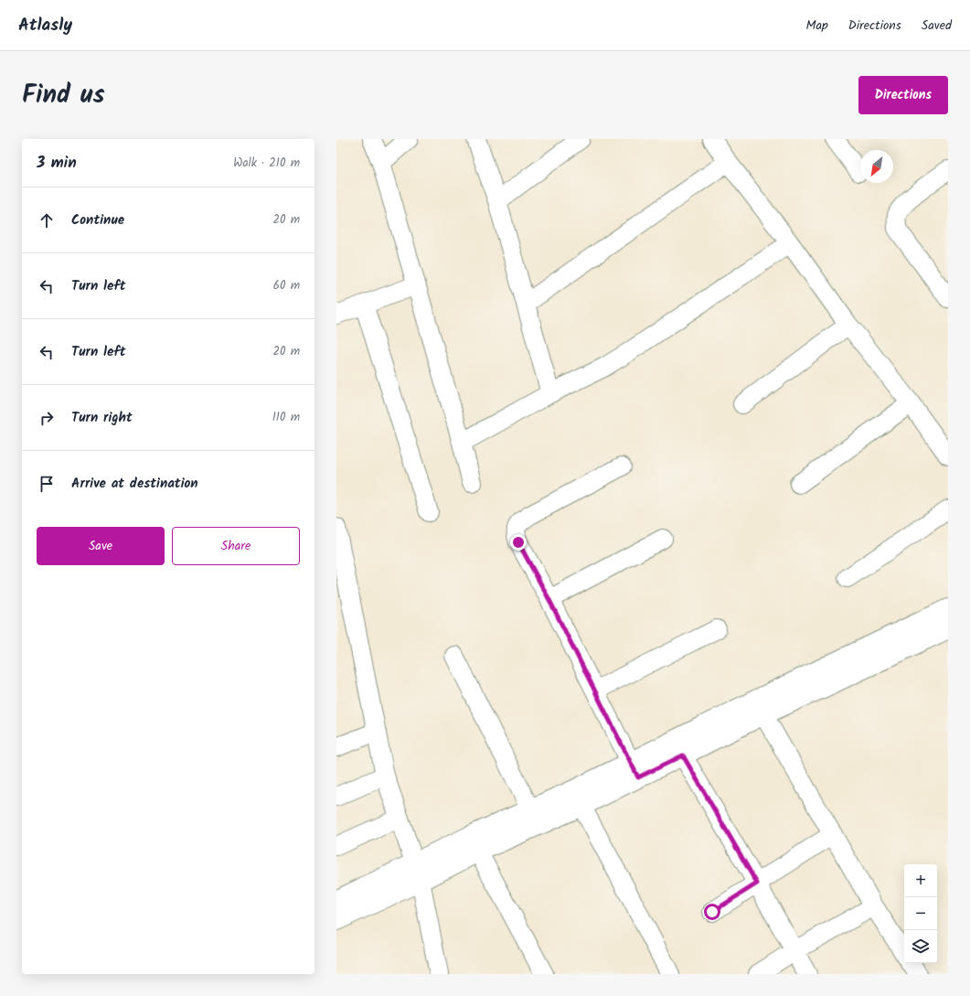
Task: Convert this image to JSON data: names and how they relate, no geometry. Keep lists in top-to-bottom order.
{
  "north": "bottom left",
  "page": {
    "header": "Atlasly",
    "nav": ["Map", "Directions", "Saved"],
    "title": "Find us",
    "buttons": [
      "Directions",
      ["Save", "Share"]
    ],
    "heading": ["3 min", "Walk · 210 m"],
    "list": [
      ["Continue", "20 m"],
      ["Turn left", "60 m"],
      ["Turn left", "20 m"],
      ["Turn right", "110 m"],
      "Arrive at destination"
    ],
    "map_buttons": ["+", "−"]
  }
}
